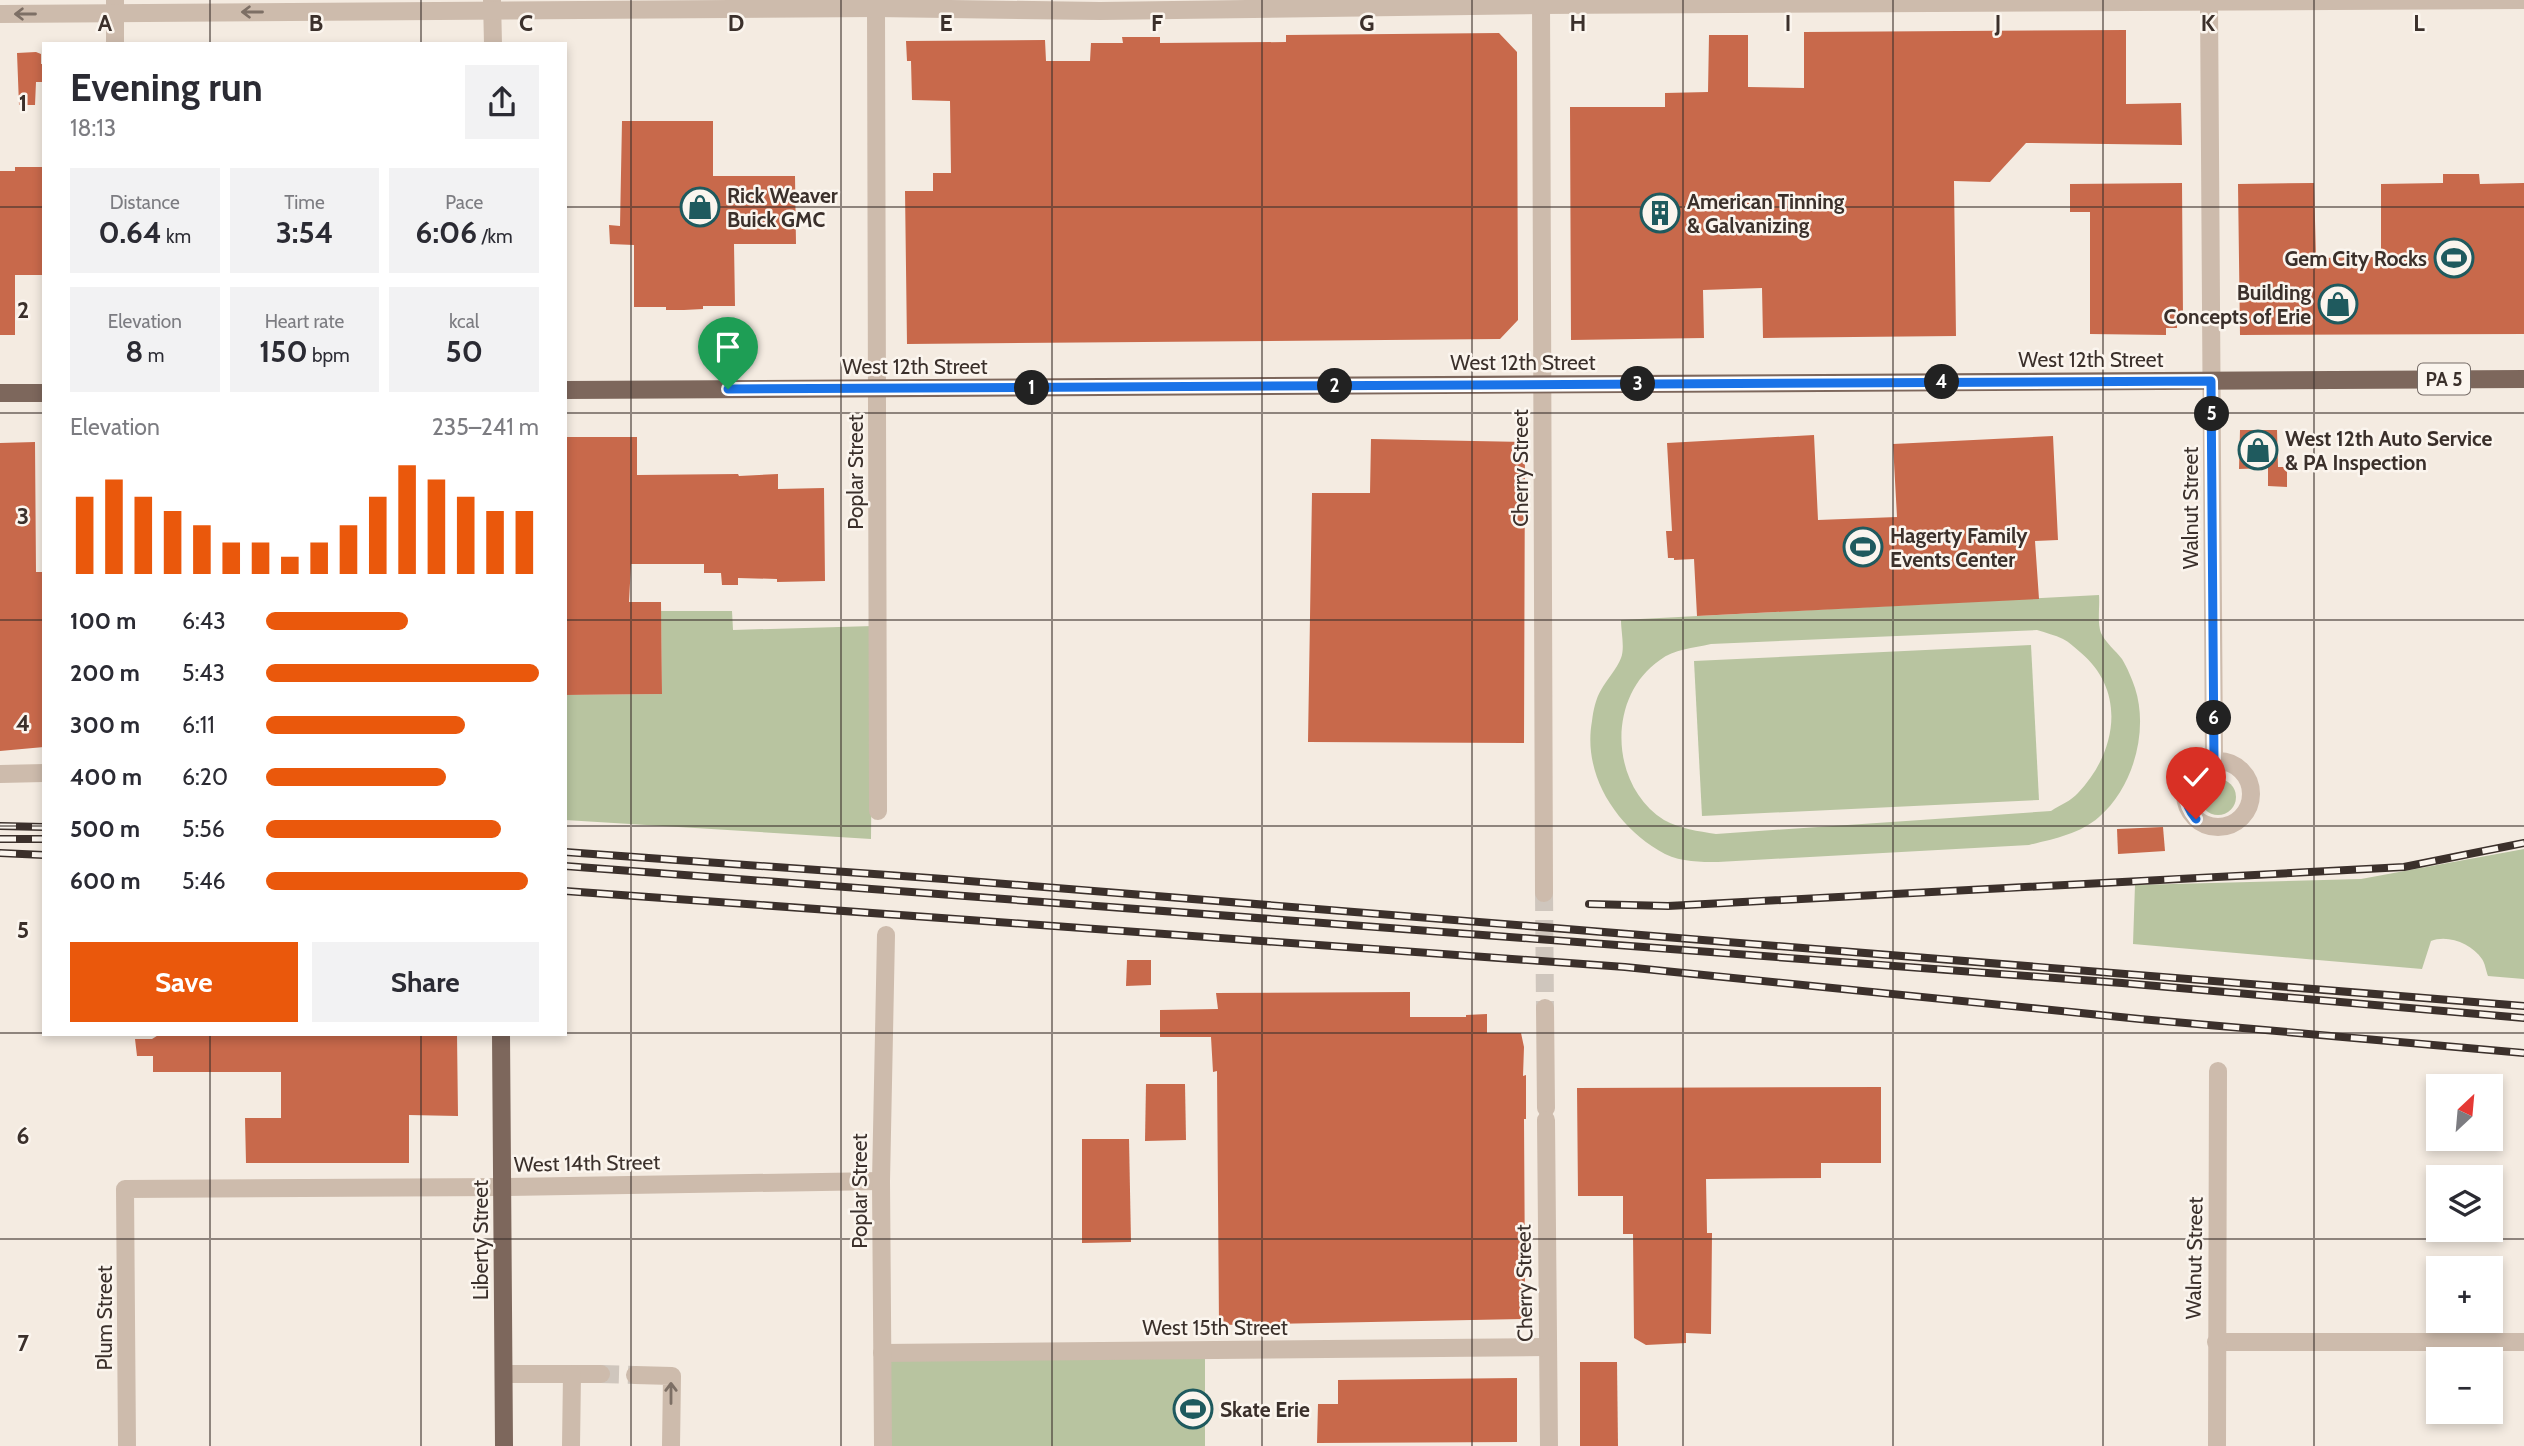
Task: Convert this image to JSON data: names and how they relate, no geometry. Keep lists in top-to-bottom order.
{
  "streets": {
    "main road": ["West 12th Street", "PA 5", "Liberty Street"],
    "street": [
      "Cherry Street",
      "Poplar Street",
      "Walnut Street",
      "West 14th Street",
      "Plum Street",
      "West 15th Street"
    ]
  },
  "crossings": [
    ["West 12th Street", "Cherry Street"],
    ["West 12th Street", "Poplar Street"],
    ["West 12th Street", "Walnut Street"],
    ["Cherry Street", "West 15th Street"],
    ["Poplar Street", "West 14th Street"],
    ["Poplar Street", "West 15th Street"],
    ["West 14th Street", "Liberty Street"],
    ["West 14th Street", "Plum Street"]
  ],
  "places": {
    "shop": ["Rick Weaver Buick GMC", "Building Concepts of Erie", "West 12th Auto Service & PA Inspection"],
    "building": ["American Tinning & Galvanizing"],
    "sports": ["Gem City Rocks", "Hagerty Family Events Center", "Skate Erie"]
  },
  "north": "top right",
  "page": {
    "heading": ["Evening run", "18:13"],
    "stats": [
      ["Distance", "0.64 km"],
      ["Time", "3:54"],
      ["Pace", "6:06 /km"],
      ["Elevation", "8 m"],
      ["Heart rate", "150 bpm"],
      ["kcal", "50"]
    ],
    "pins": [
      "4",
      "3",
      "2",
      "1",
      "5",
      "6"
    ],
    "chart": ["Elevation", "235–241 m"],
    "list": [
      {
        "name": "100 m",
        "note": "6:43"
      },
      {
        "name": "200 m",
        "note": "5:43"
      },
      {
        "name": "300 m",
        "note": "6:11"
      },
      {
        "name": "400 m",
        "note": "6:20"
      },
      {
        "name": "500 m",
        "note": "5:56"
      },
      {
        "name": "600 m",
        "note": "5:46"
      }
    ],
    "buttons": ["Save", "Share"],
    "map_buttons": ["+", "−"]
  },
  "grid": {
    "columns": [
      "A",
      "B",
      "C",
      "D",
      "E",
      "F",
      "G",
      "H",
      "I",
      "J",
      "K",
      "L"
    ],
    "rows": [
      "1",
      "2",
      "3",
      "4",
      "5",
      "6",
      "7"
    ]
  }
}
